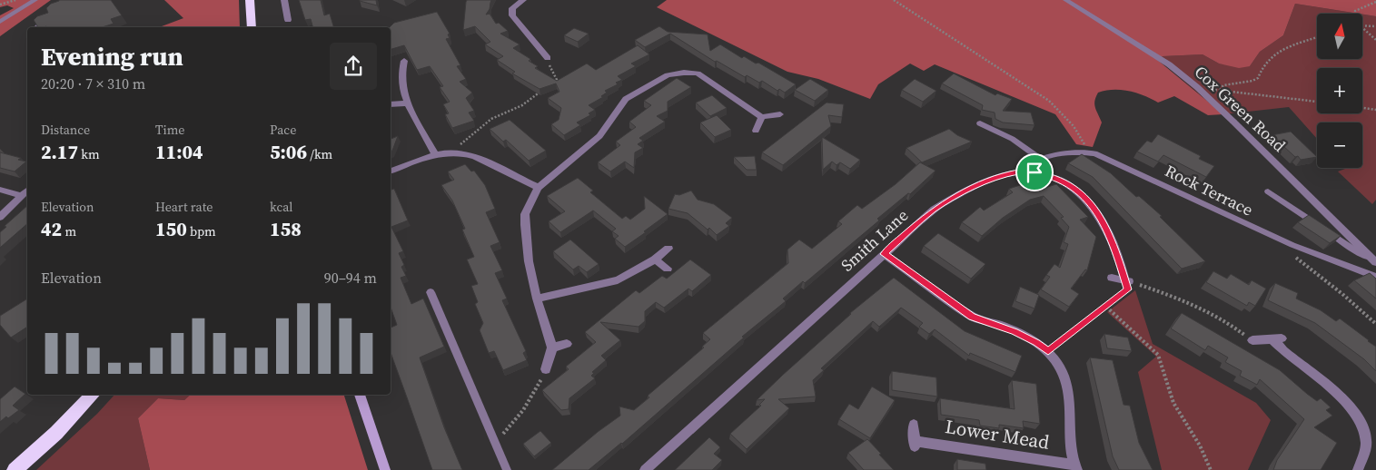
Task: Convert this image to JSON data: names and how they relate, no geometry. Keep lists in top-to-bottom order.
{
  "streets": {
    "street": ["Cox Green Road", "Smith Lane", "Lower Mead"],
    "lane": ["Rock Terrace"]
  },
  "north": "top",
  "page": {
    "map_buttons": ["+", "−"],
    "heading": ["Evening run", "20:20 · 7 × 310 m"],
    "stats": [
      ["Distance", "2.17 km"],
      ["Time", "11:04"],
      ["Pace", "5:06 /km"],
      ["Elevation", "42 m"],
      ["Heart rate", "150 bpm"],
      ["kcal", "158"]
    ],
    "chart": ["Elevation", "90–94 m"]
  }
}
